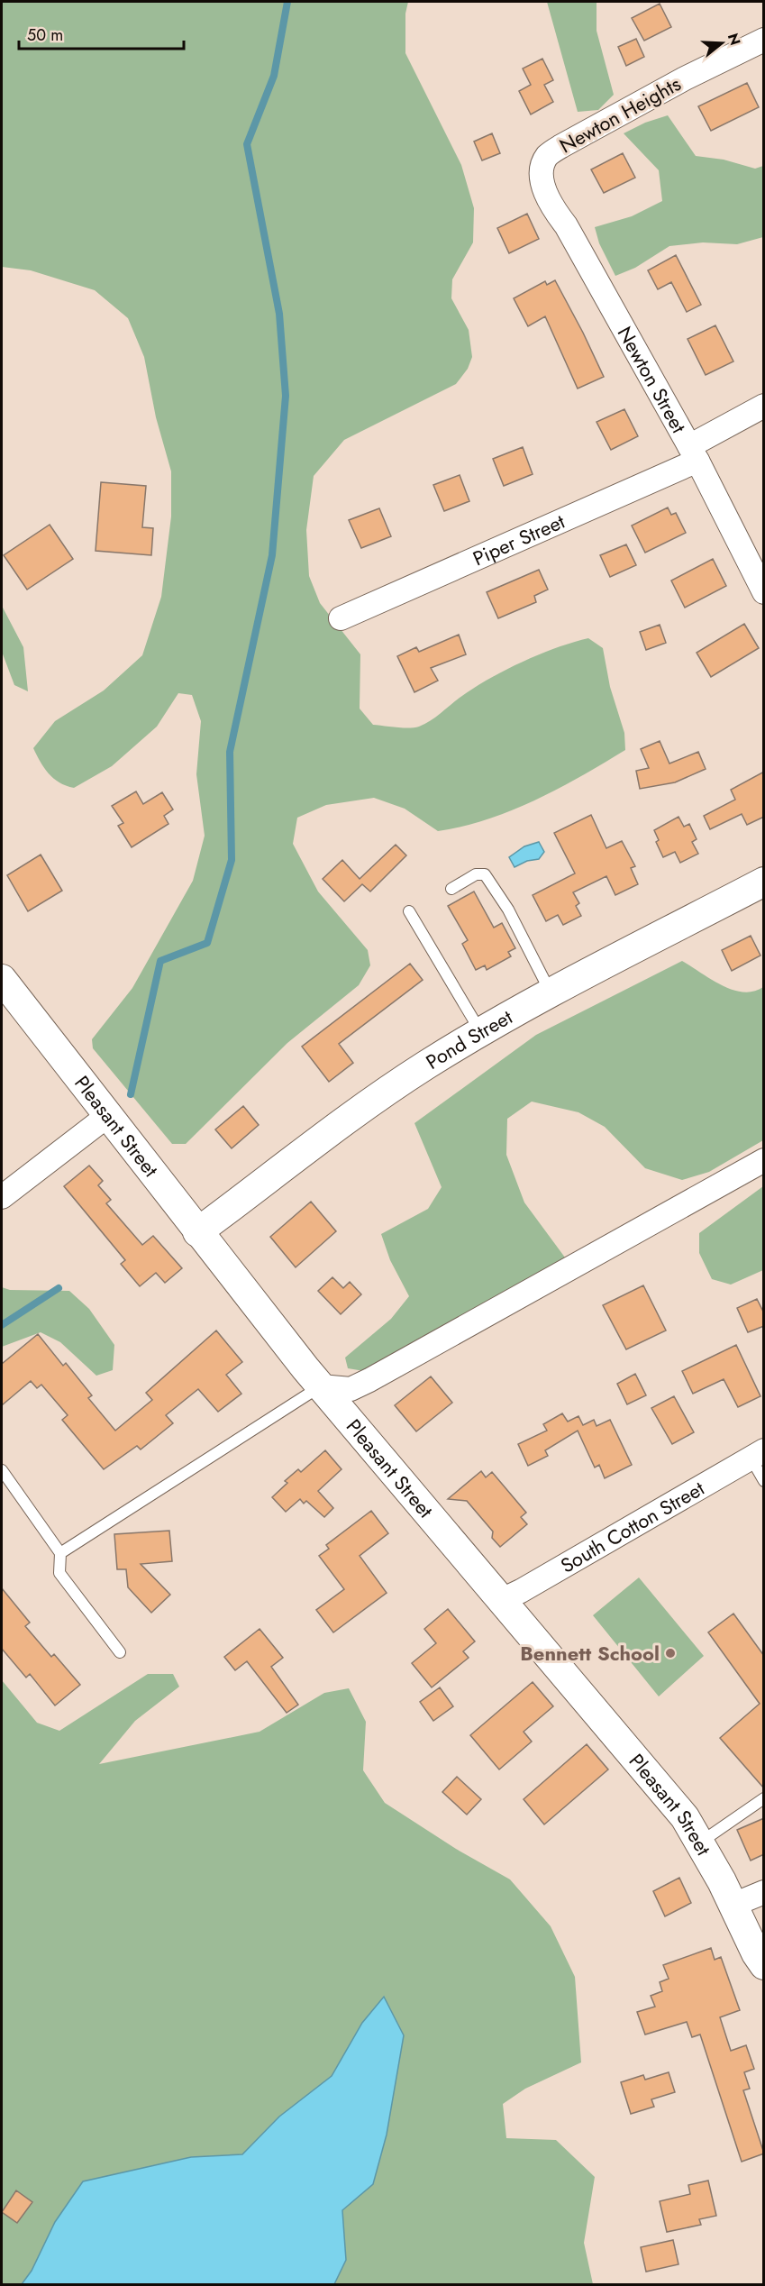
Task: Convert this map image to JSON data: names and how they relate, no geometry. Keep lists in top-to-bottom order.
{
  "streets": {
    "street": [
      "Newton Heights",
      "Newton Street",
      "Piper Street",
      "Pond Street",
      "Pleasant Street",
      "South Cotton Street"
    ]
  },
  "crossings": [
    ["Newton Heights", "Newton Street"],
    ["Newton Street", "Piper Street"],
    ["Pond Street", "Pleasant Street"],
    ["Pleasant Street", "South Cotton Street"]
  ],
  "places": ["Bennett School"],
  "scale_bar": "50 m",
  "north": "right"
}
